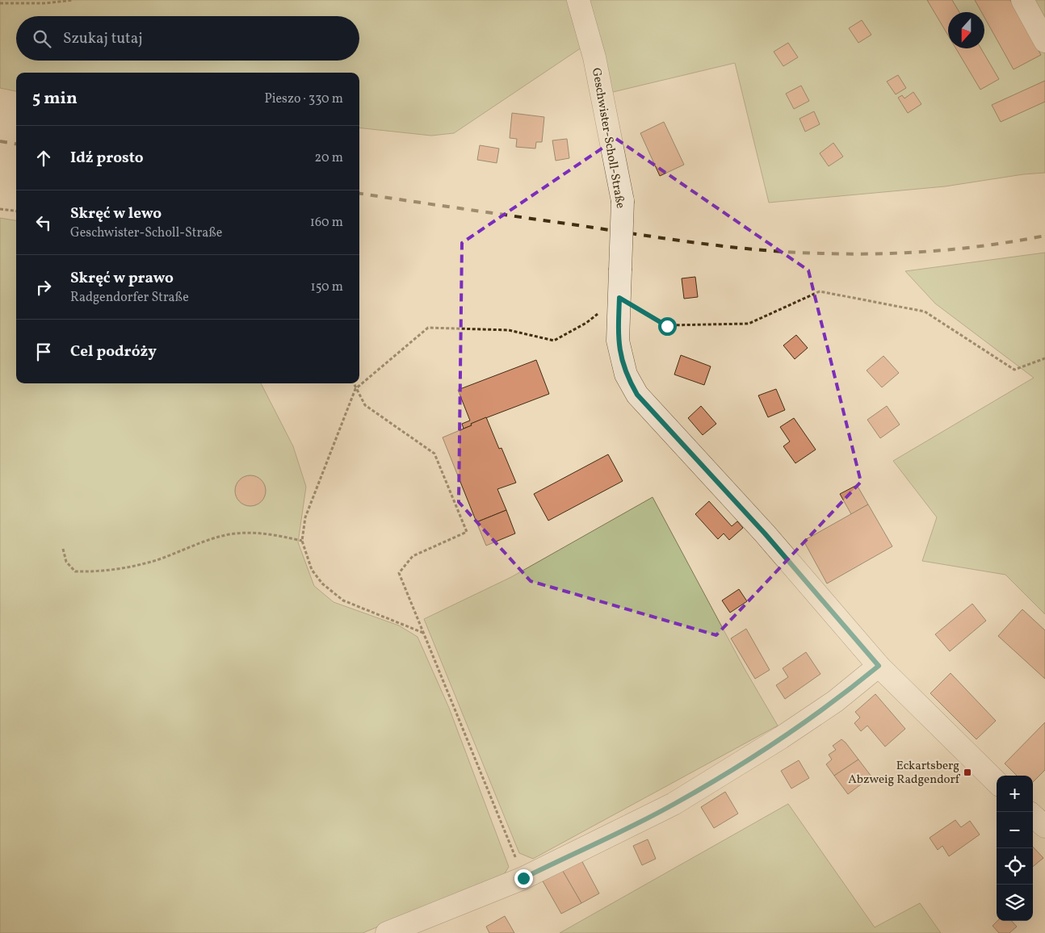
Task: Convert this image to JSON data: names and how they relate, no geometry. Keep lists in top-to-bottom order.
{
  "streets": {
    "street": ["Geschwister-Scholl-Straße"]
  },
  "places": {
    "transit": ["Eckartsberg Abzweig Radgendorf"]
  },
  "north": "bottom",
  "page": {
    "search": "Szukaj tutaj",
    "heading": ["5 min", "Pieszo · 330 m"],
    "list": [
      ["Idź prosto", "20 m"],
      ["Skręć w lewo", "Geschwister-Scholl-Straße", "160 m"],
      ["Skręć w prawo", "Radgendorfer Straße", "150 m"],
      "Cel podróży"
    ],
    "map_buttons": ["+", "−"]
  }
}
